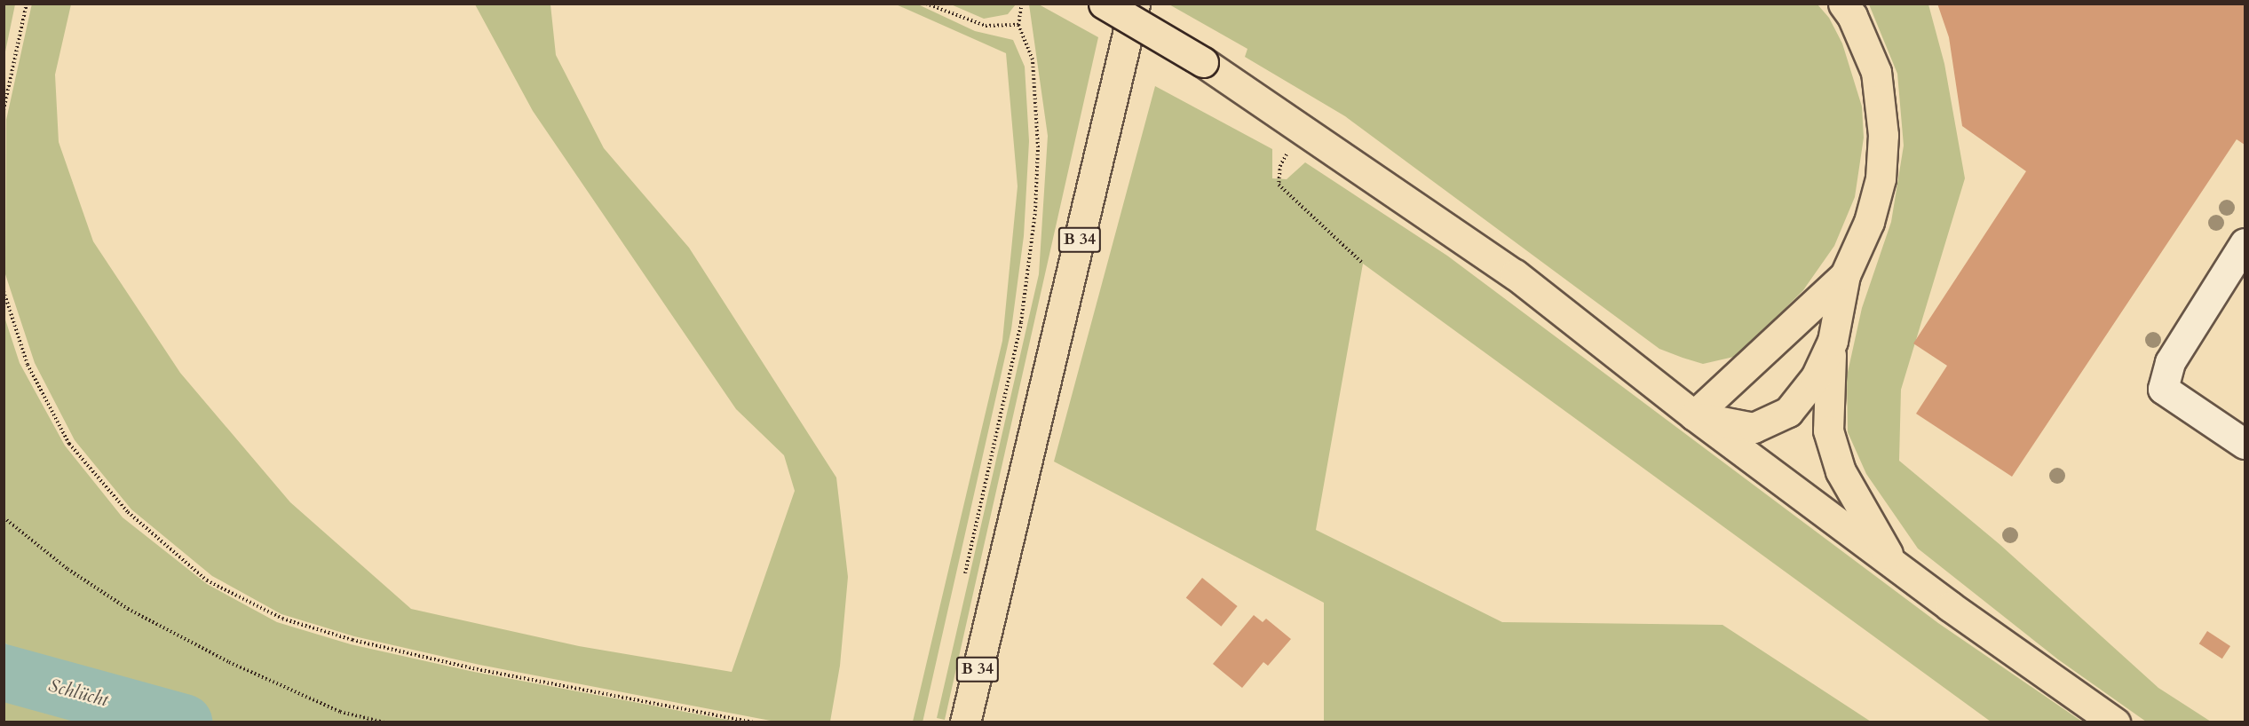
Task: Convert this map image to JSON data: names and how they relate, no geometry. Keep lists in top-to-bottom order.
{
  "streets": {
    "main road": ["B 34"]
  },
  "water": ["Schlücht"]
}
